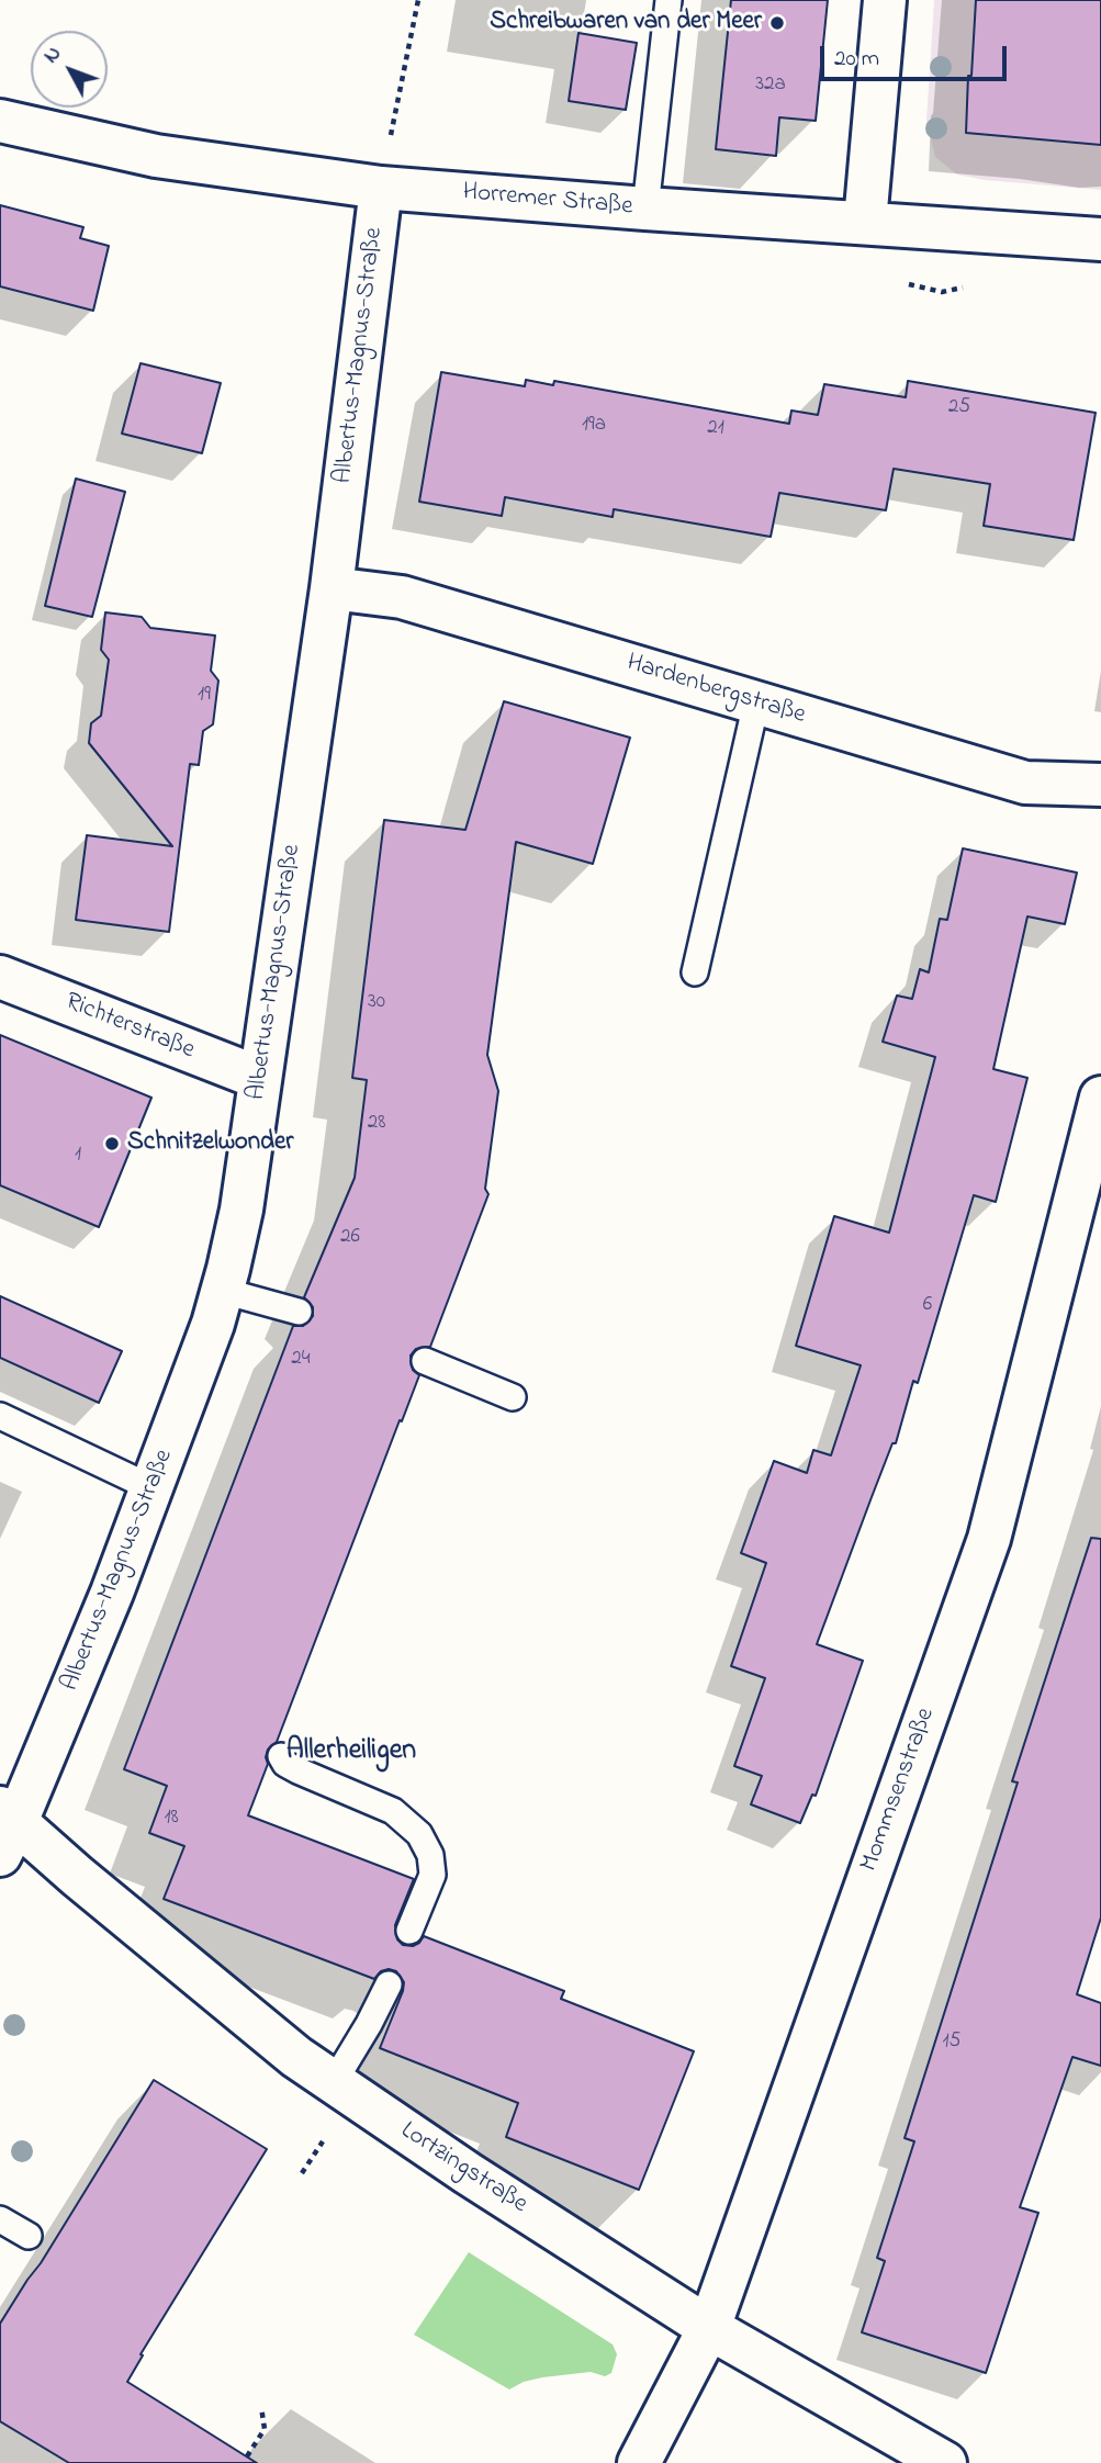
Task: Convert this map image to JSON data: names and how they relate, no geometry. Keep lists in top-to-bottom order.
{
  "streets": {
    "street": [
      "Horremer Straße",
      "Albertus-Magnus-Straße",
      "Hardenbergstraße",
      "Richterstraße",
      "Mommsenstraße",
      "Lortzingstraße"
    ]
  },
  "crossings": [
    ["Horremer Straße", "Albertus-Magnus-Straße"],
    ["Albertus-Magnus-Straße", "Hardenbergstraße"],
    ["Albertus-Magnus-Straße", "Richterstraße"],
    ["Albertus-Magnus-Straße", "Lortzingstraße"],
    ["Mommsenstraße", "Lortzingstraße"]
  ],
  "districts": ["Allerheiligen"],
  "places": ["Schreibwaren van der Meer", "Schnitzelwonder"],
  "house_numbers": [
    "32a",
    "25",
    "19a",
    "21",
    "19",
    "30",
    "28",
    "1",
    "26",
    "6",
    "24",
    "18",
    "15"
  ],
  "scale_bar": "20 m",
  "north": "top left"
}
